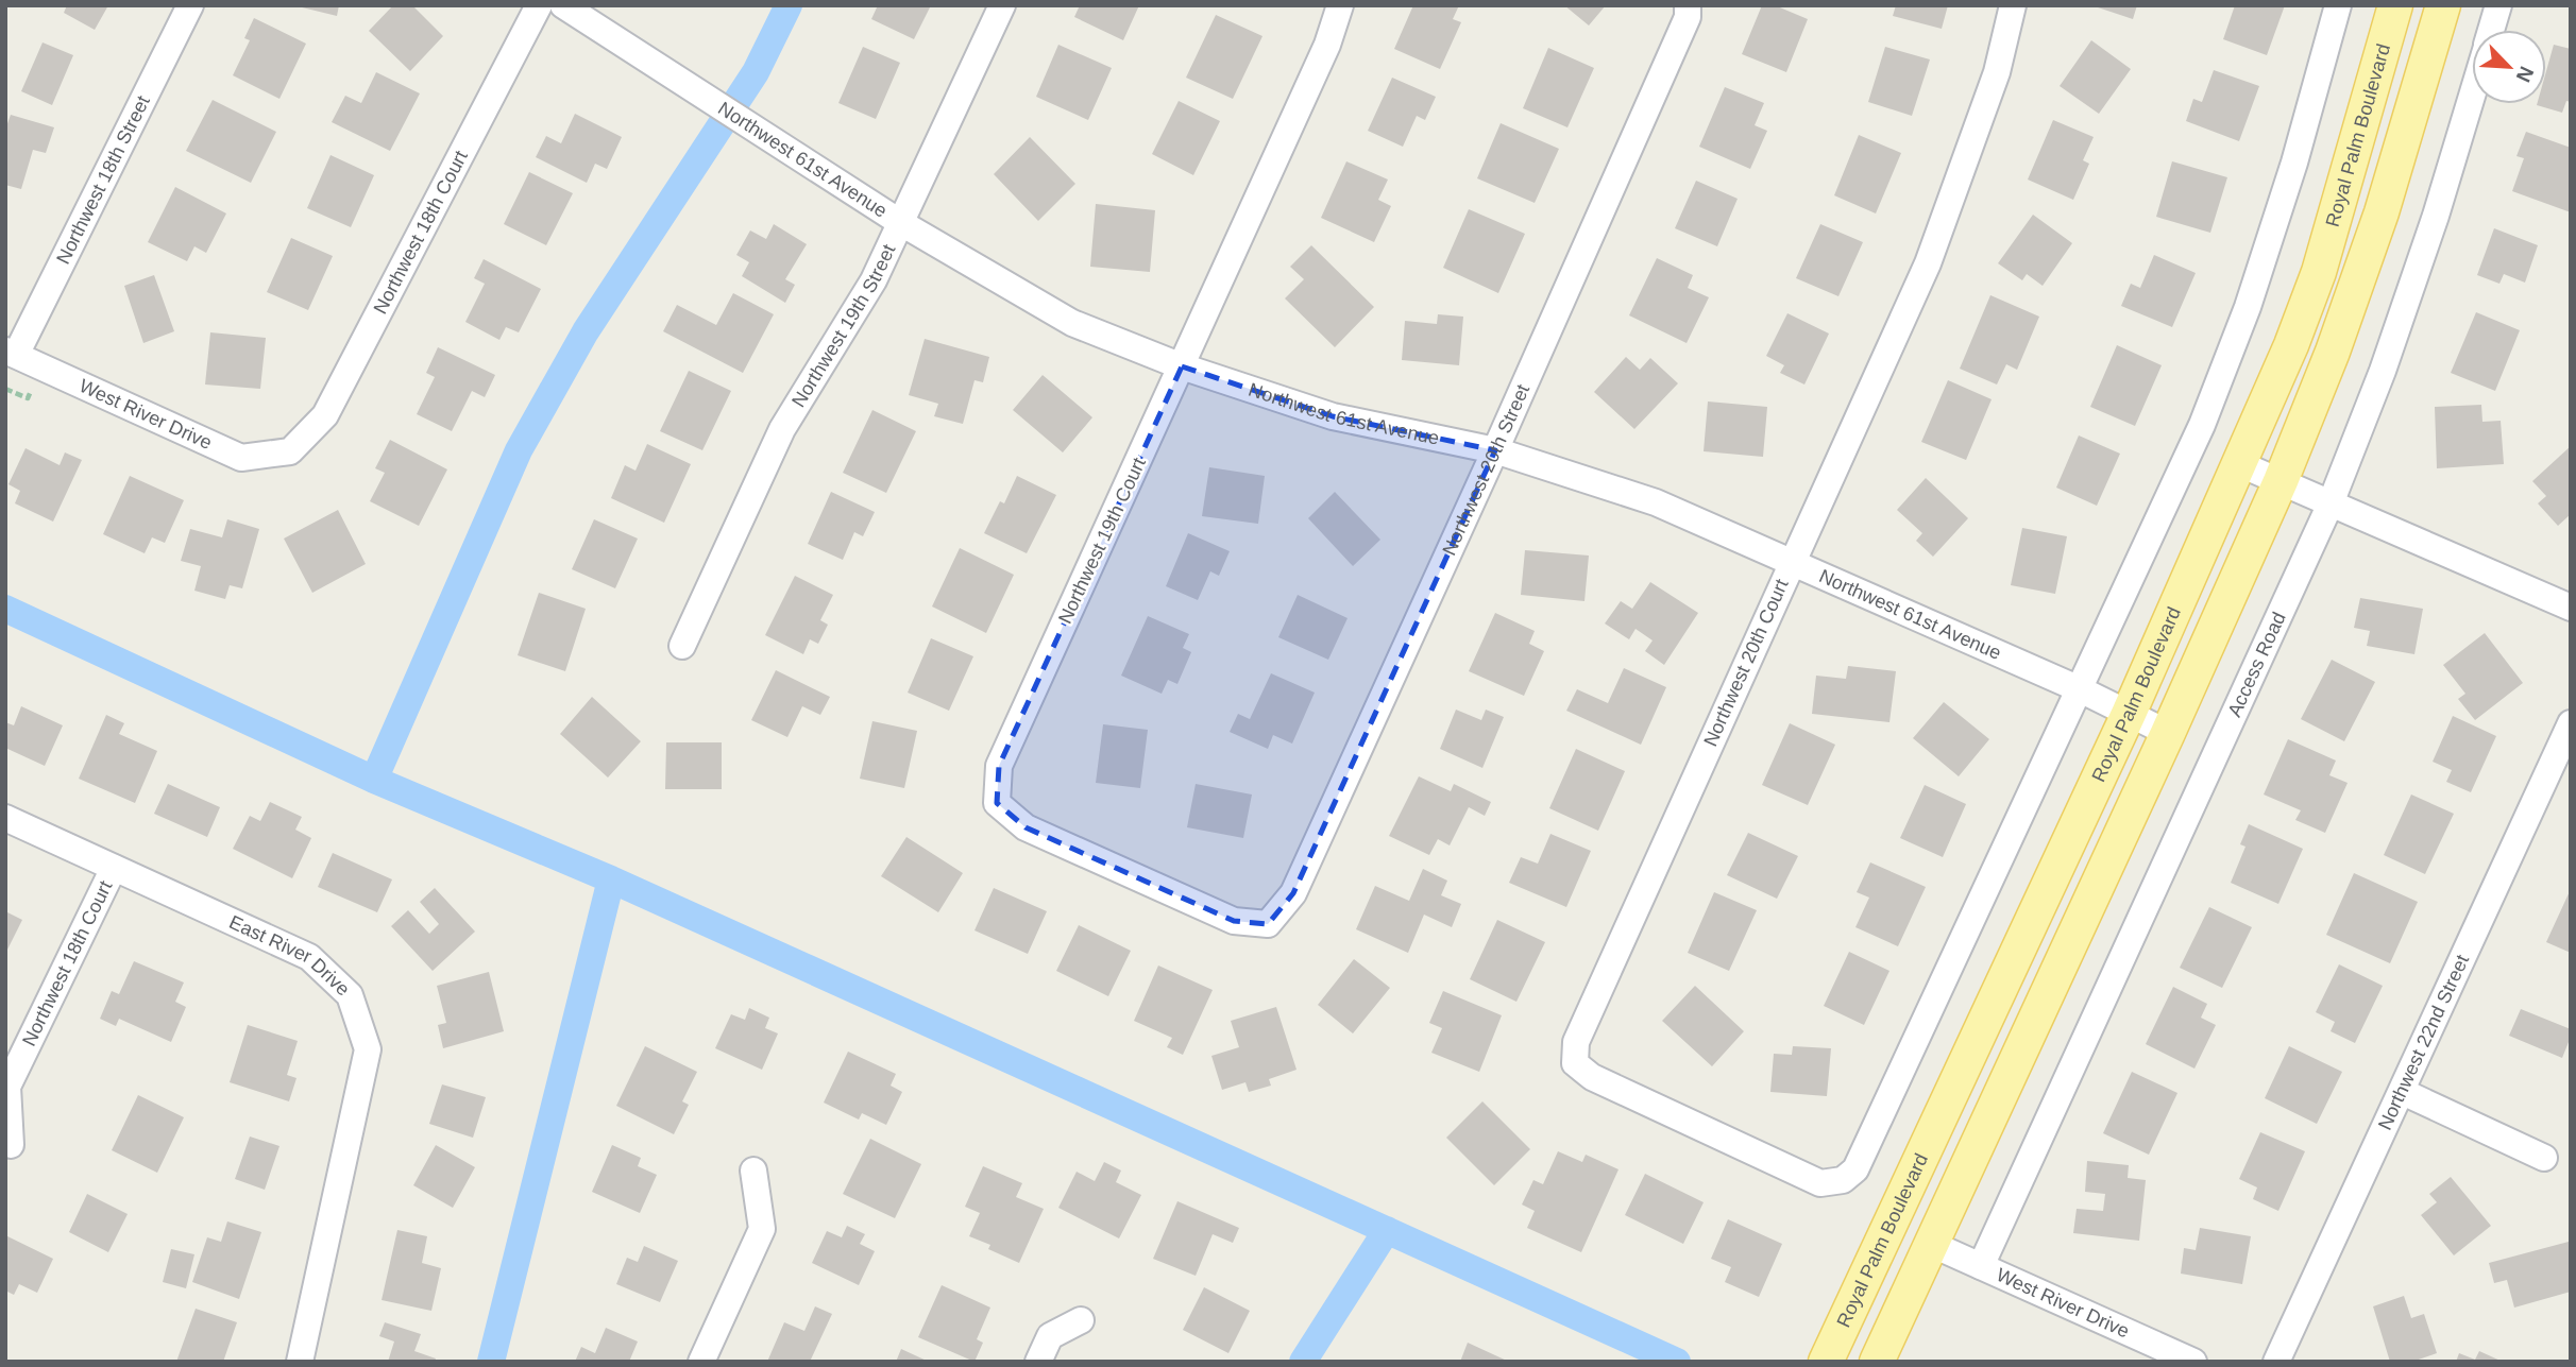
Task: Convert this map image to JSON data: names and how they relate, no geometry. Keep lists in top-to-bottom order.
{
  "streets": {
    "main road": ["Royal Palm Boulevard"],
    "street": [
      "Northwest 61st Avenue",
      "Northwest 18th Street",
      "Northwest 18th Court",
      "Northwest 19th Street",
      "West River Drive",
      "Northwest 20th Street",
      "Northwest 19th Court",
      "Northwest 20th Court",
      "Access Road",
      "East River Drive",
      "Northwest 22nd Street"
    ]
  },
  "crossings": [
    ["Royal Palm Boulevard", "Northwest 61st Avenue"],
    ["Northwest 61st Avenue", "Northwest 19th Street"],
    ["Northwest 61st Avenue", "Northwest 20th Street"],
    ["Northwest 61st Avenue", "Northwest 19th Court"],
    ["Northwest 61st Avenue", "Northwest 20th Court"],
    ["Northwest 18th Street", "West River Drive"],
    ["Northwest 18th Court", "West River Drive"],
    ["Northwest 18th Court", "East River Drive"],
    ["West River Drive", "Access Road"],
    ["Northwest 20th Street", "Northwest 19th Court"]
  ],
  "north": "bottom right"
}
